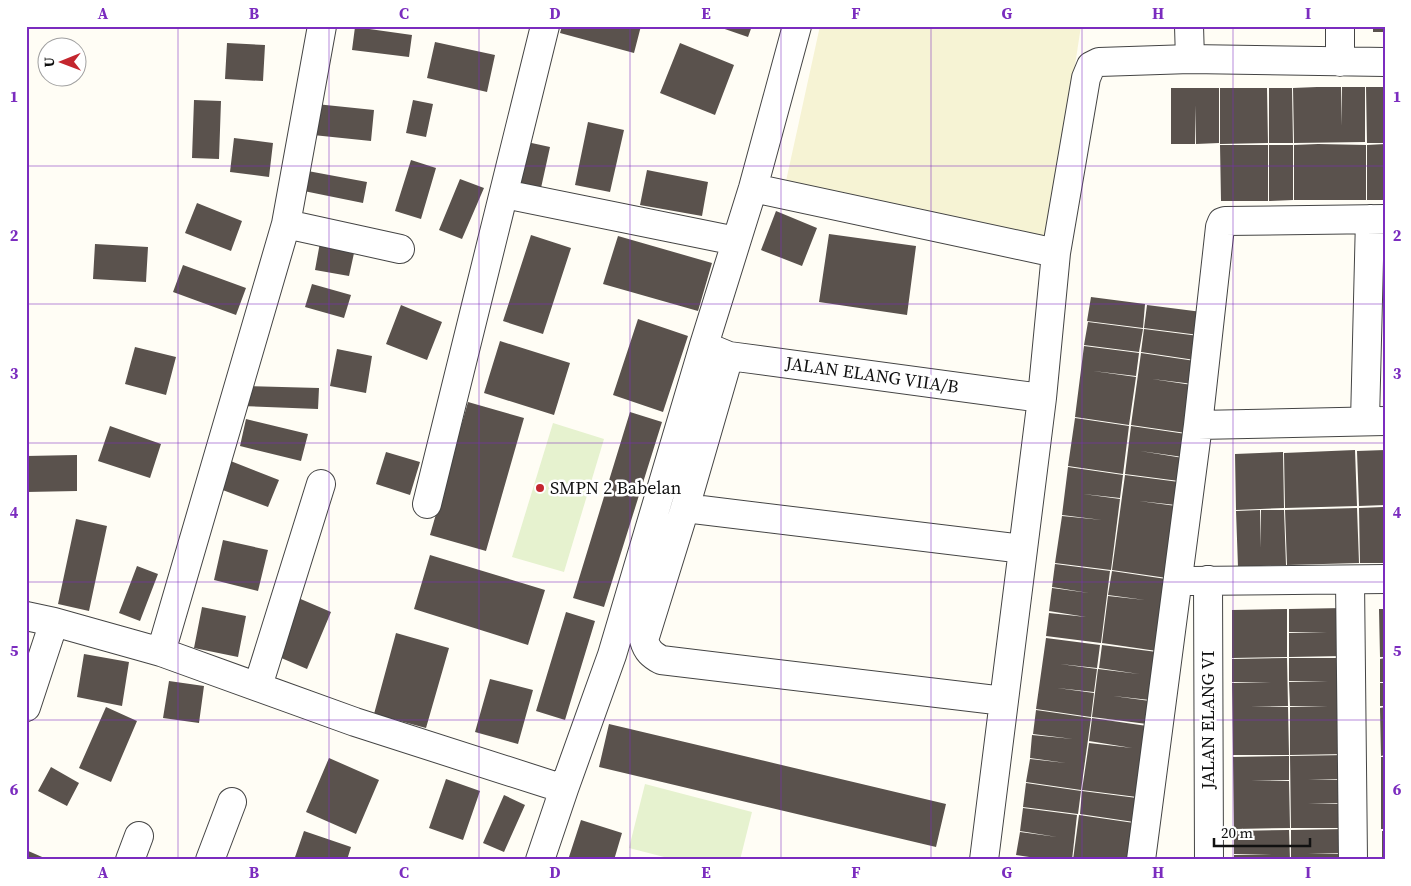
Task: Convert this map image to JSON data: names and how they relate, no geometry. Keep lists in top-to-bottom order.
{
  "streets": {
    "street": ["JALAN ELANG VIIA/B", "JALAN ELANG VI"]
  },
  "places": ["SMPN 2 Babelan"],
  "scale_bar": "20 m",
  "north": "left",
  "grid": {
    "columns": [
      "A",
      "B",
      "C",
      "D",
      "E",
      "F",
      "G",
      "H",
      "I"
    ],
    "rows": [
      "1",
      "2",
      "3",
      "4",
      "5",
      "6"
    ]
  }
}
